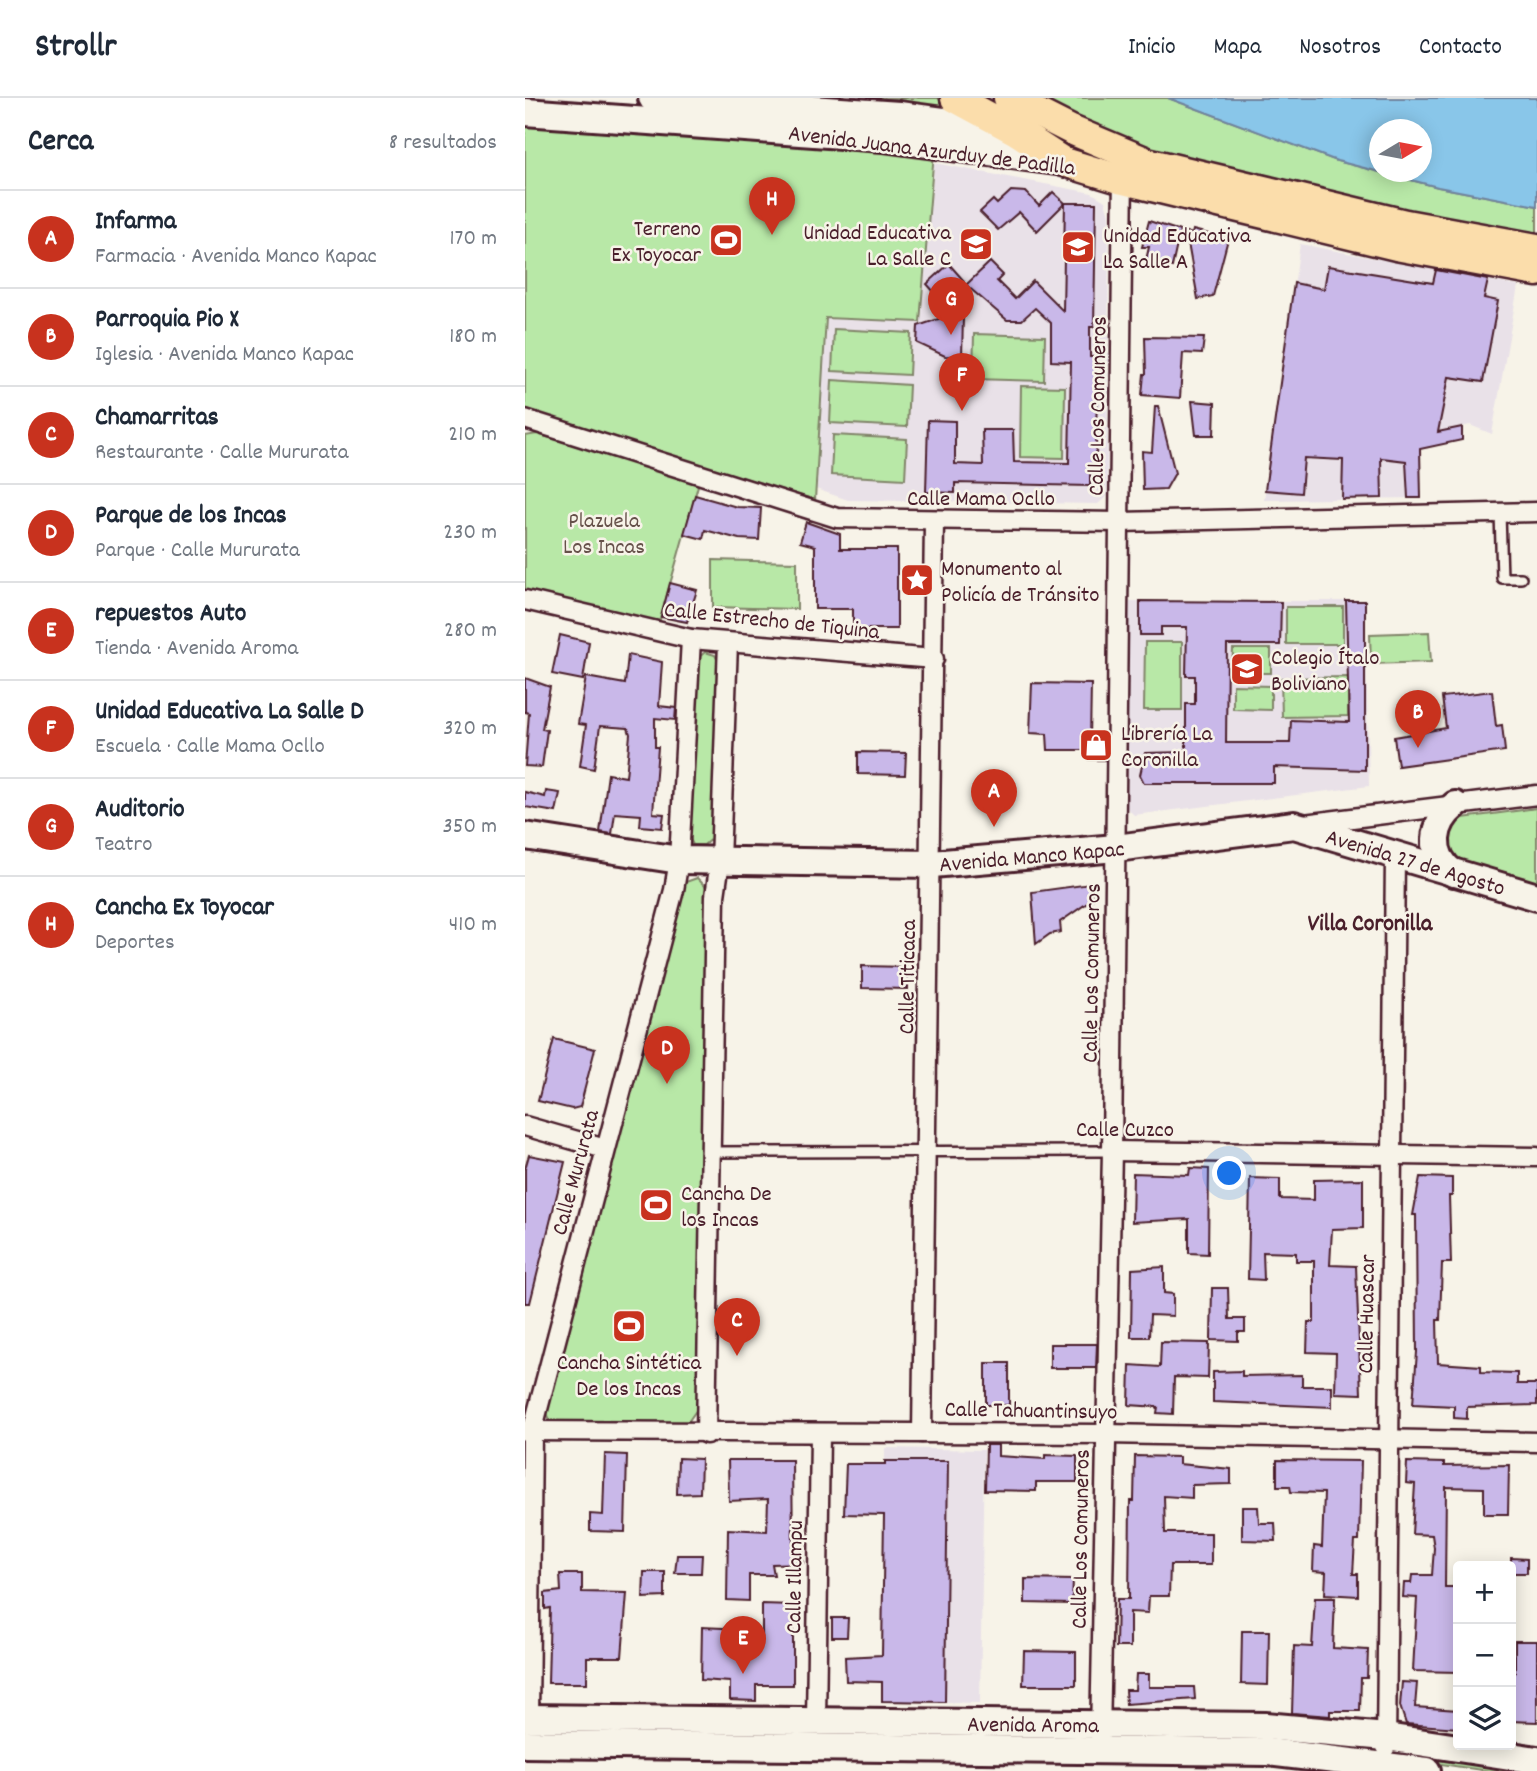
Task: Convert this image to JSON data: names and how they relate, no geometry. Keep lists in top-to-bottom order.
{
  "streets": {
    "main road": ["Avenida Juana Azurduy de Padilla"],
    "street": [
      "Calle Los Comuneros",
      "Calle Mama Ocllo",
      "Calle Estrecho de Tiquina",
      "Avenida Manco Kapac",
      "Avenida 27 de Agosto",
      "Calle Titicaca",
      "Calle Cuzco",
      "Calle Mururata",
      "Calle Huascar",
      "Calle Tahuantinsuyo",
      "Calle Illampu",
      "Avenida Aroma"
    ]
  },
  "crossings": [
    ["Avenida Juana Azurduy de Padilla", "Calle Los Comuneros"],
    ["Calle Los Comuneros", "Calle Mama Ocllo"],
    ["Calle Los Comuneros", "Avenida Manco Kapac"],
    ["Calle Los Comuneros", "Calle Cuzco"],
    ["Calle Los Comuneros", "Calle Tahuantinsuyo"],
    ["Calle Los Comuneros", "Avenida Aroma"],
    ["Calle Mama Ocllo", "Calle Titicaca"],
    ["Calle Estrecho de Tiquina", "Calle Titicaca"],
    ["Calle Estrecho de Tiquina", "Calle Mururata"],
    ["Avenida Manco Kapac", "Avenida 27 de Agosto"],
    ["Avenida Manco Kapac", "Calle Titicaca"],
    ["Avenida Manco Kapac", "Calle Mururata"],
    ["Avenida 27 de Agosto", "Calle Huascar"],
    ["Calle Titicaca", "Calle Cuzco"],
    ["Calle Titicaca", "Calle Tahuantinsuyo"],
    ["Calle Cuzco", "Calle Huascar"],
    ["Calle Mururata", "Calle Tahuantinsuyo"],
    ["Calle Mururata", "Avenida Aroma"],
    ["Calle Huascar", "Calle Tahuantinsuyo"],
    ["Calle Huascar", "Avenida Aroma"],
    ["Calle Tahuantinsuyo", "Calle Illampu"],
    ["Calle Illampu", "Avenida Aroma"]
  ],
  "districts": ["Villa Coronilla"],
  "parks": ["Plazuela Los Incas"],
  "places": {
    "sports": ["Terreno Ex Toyocar", "Cancha De los Incas", "Cancha Sintética De los Incas"],
    "school or university": ["Unidad Educativa La Salle C", "Unidad Educativa La Salle A", "Colegio Ítalo Boliviano"],
    "place": ["Monumento al Policía de Tránsito"],
    "shop": ["Librería La Coronilla"]
  },
  "north": "right",
  "page": {
    "header": "Strollr",
    "nav": [
      "Inicio",
      "Mapa",
      "Nosotros",
      "Contacto"
    ],
    "heading": ["Cerca", "8 resultados"],
    "pins": [
      "H",
      "G",
      "F",
      "B",
      "A",
      "D",
      "C",
      "E"
    ],
    "list": [
      {
        "mark": "A",
        "name": "Infarma",
        "note": "Farmacia · Avenida Manco Kapac",
        "value": "170 m"
      },
      {
        "mark": "B",
        "name": "Parroquia Pio X",
        "note": "Iglesia · Avenida Manco Kapac",
        "value": "180 m"
      },
      {
        "mark": "C",
        "name": "Chamarritas",
        "note": "Restaurante · Calle Mururata",
        "value": "210 m"
      },
      {
        "mark": "D",
        "name": "Parque de los Incas",
        "note": "Parque · Calle Mururata",
        "value": "230 m"
      },
      {
        "mark": "E",
        "name": "repuestos Auto",
        "note": "Tienda · Avenida Aroma",
        "value": "280 m"
      },
      {
        "mark": "F",
        "name": "Unidad Educativa La Salle D",
        "note": "Escuela · Calle Mama Ocllo",
        "value": "320 m"
      },
      {
        "mark": "G",
        "name": "Auditorio",
        "note": "Teatro",
        "value": "350 m"
      },
      {
        "mark": "H",
        "name": "Cancha Ex Toyocar",
        "note": "Deportes",
        "value": "410 m"
      }
    ],
    "map_buttons": ["+", "−"]
  }
}
